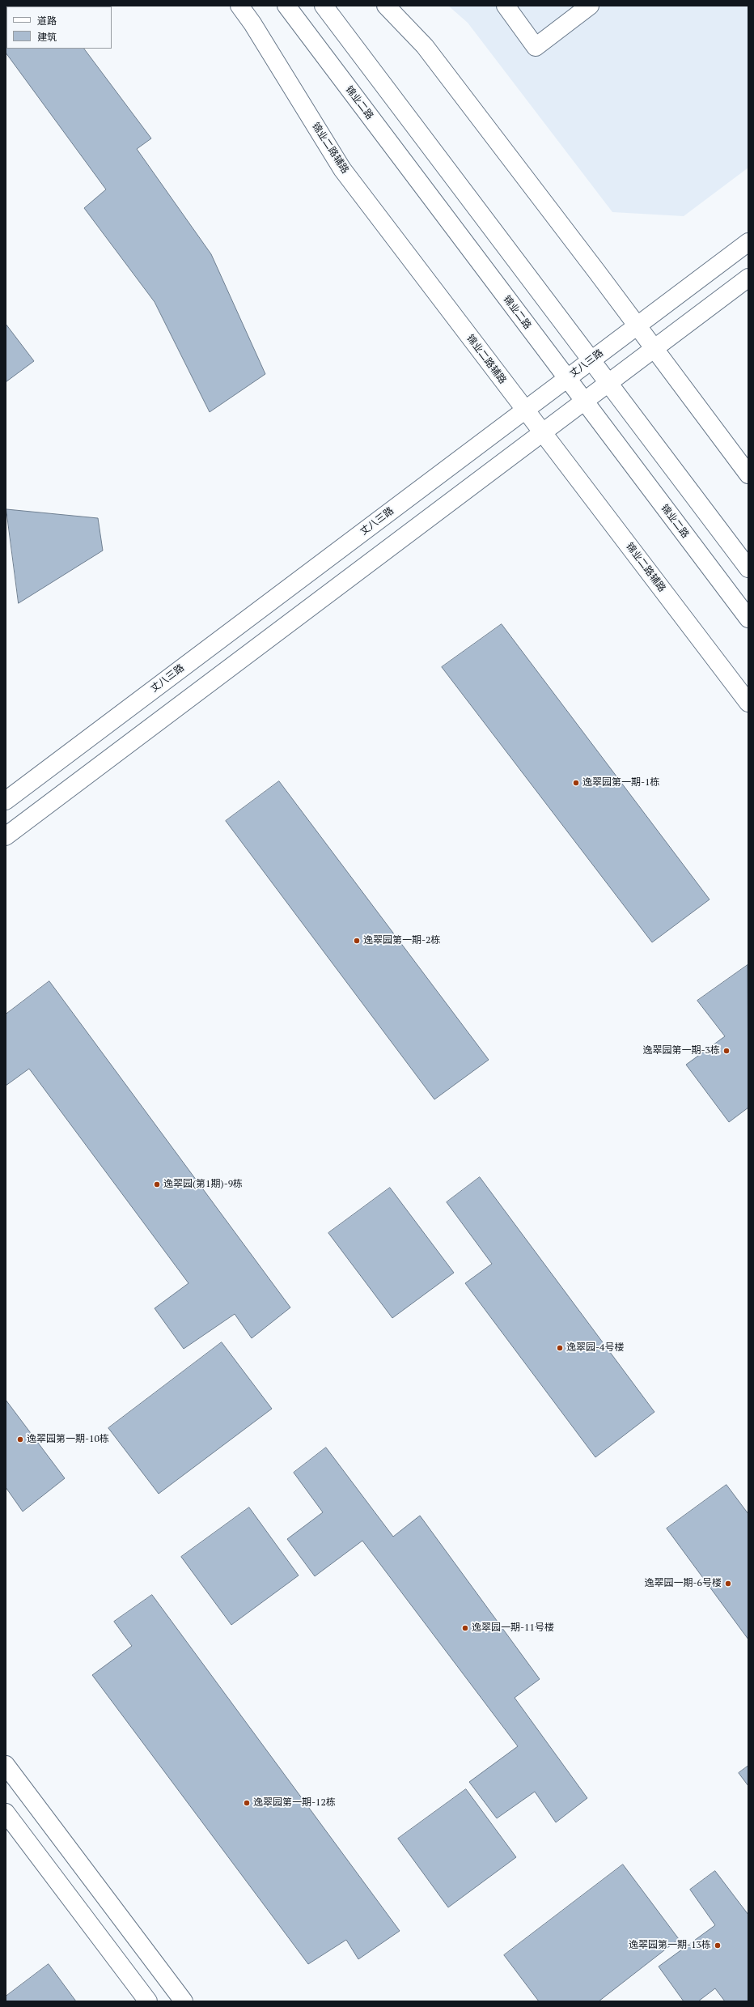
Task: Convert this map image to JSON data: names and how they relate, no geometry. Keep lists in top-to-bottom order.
{
  "streets": {
    "street": ["锦业二路", "锦业二路辅路", "丈八三路"]
  },
  "crossings": [
    ["锦业二路", "丈八三路"],
    ["锦业二路辅路", "丈八三路"]
  ],
  "places": [
    "逸翠园第一期-1栋",
    "逸翠园第一期-2栋",
    "逸翠园第一期-3栋",
    "逸翠园(第1期)-9栋",
    "逸翠园-4号楼",
    "逸翠园第一期-10栋",
    "逸翠园一期-6号楼",
    "逸翠园一期-11号楼",
    "逸翠园第一期-12栋",
    "逸翠园第一期-13栋"
  ],
  "legend": ["道路", "建筑"]
}
